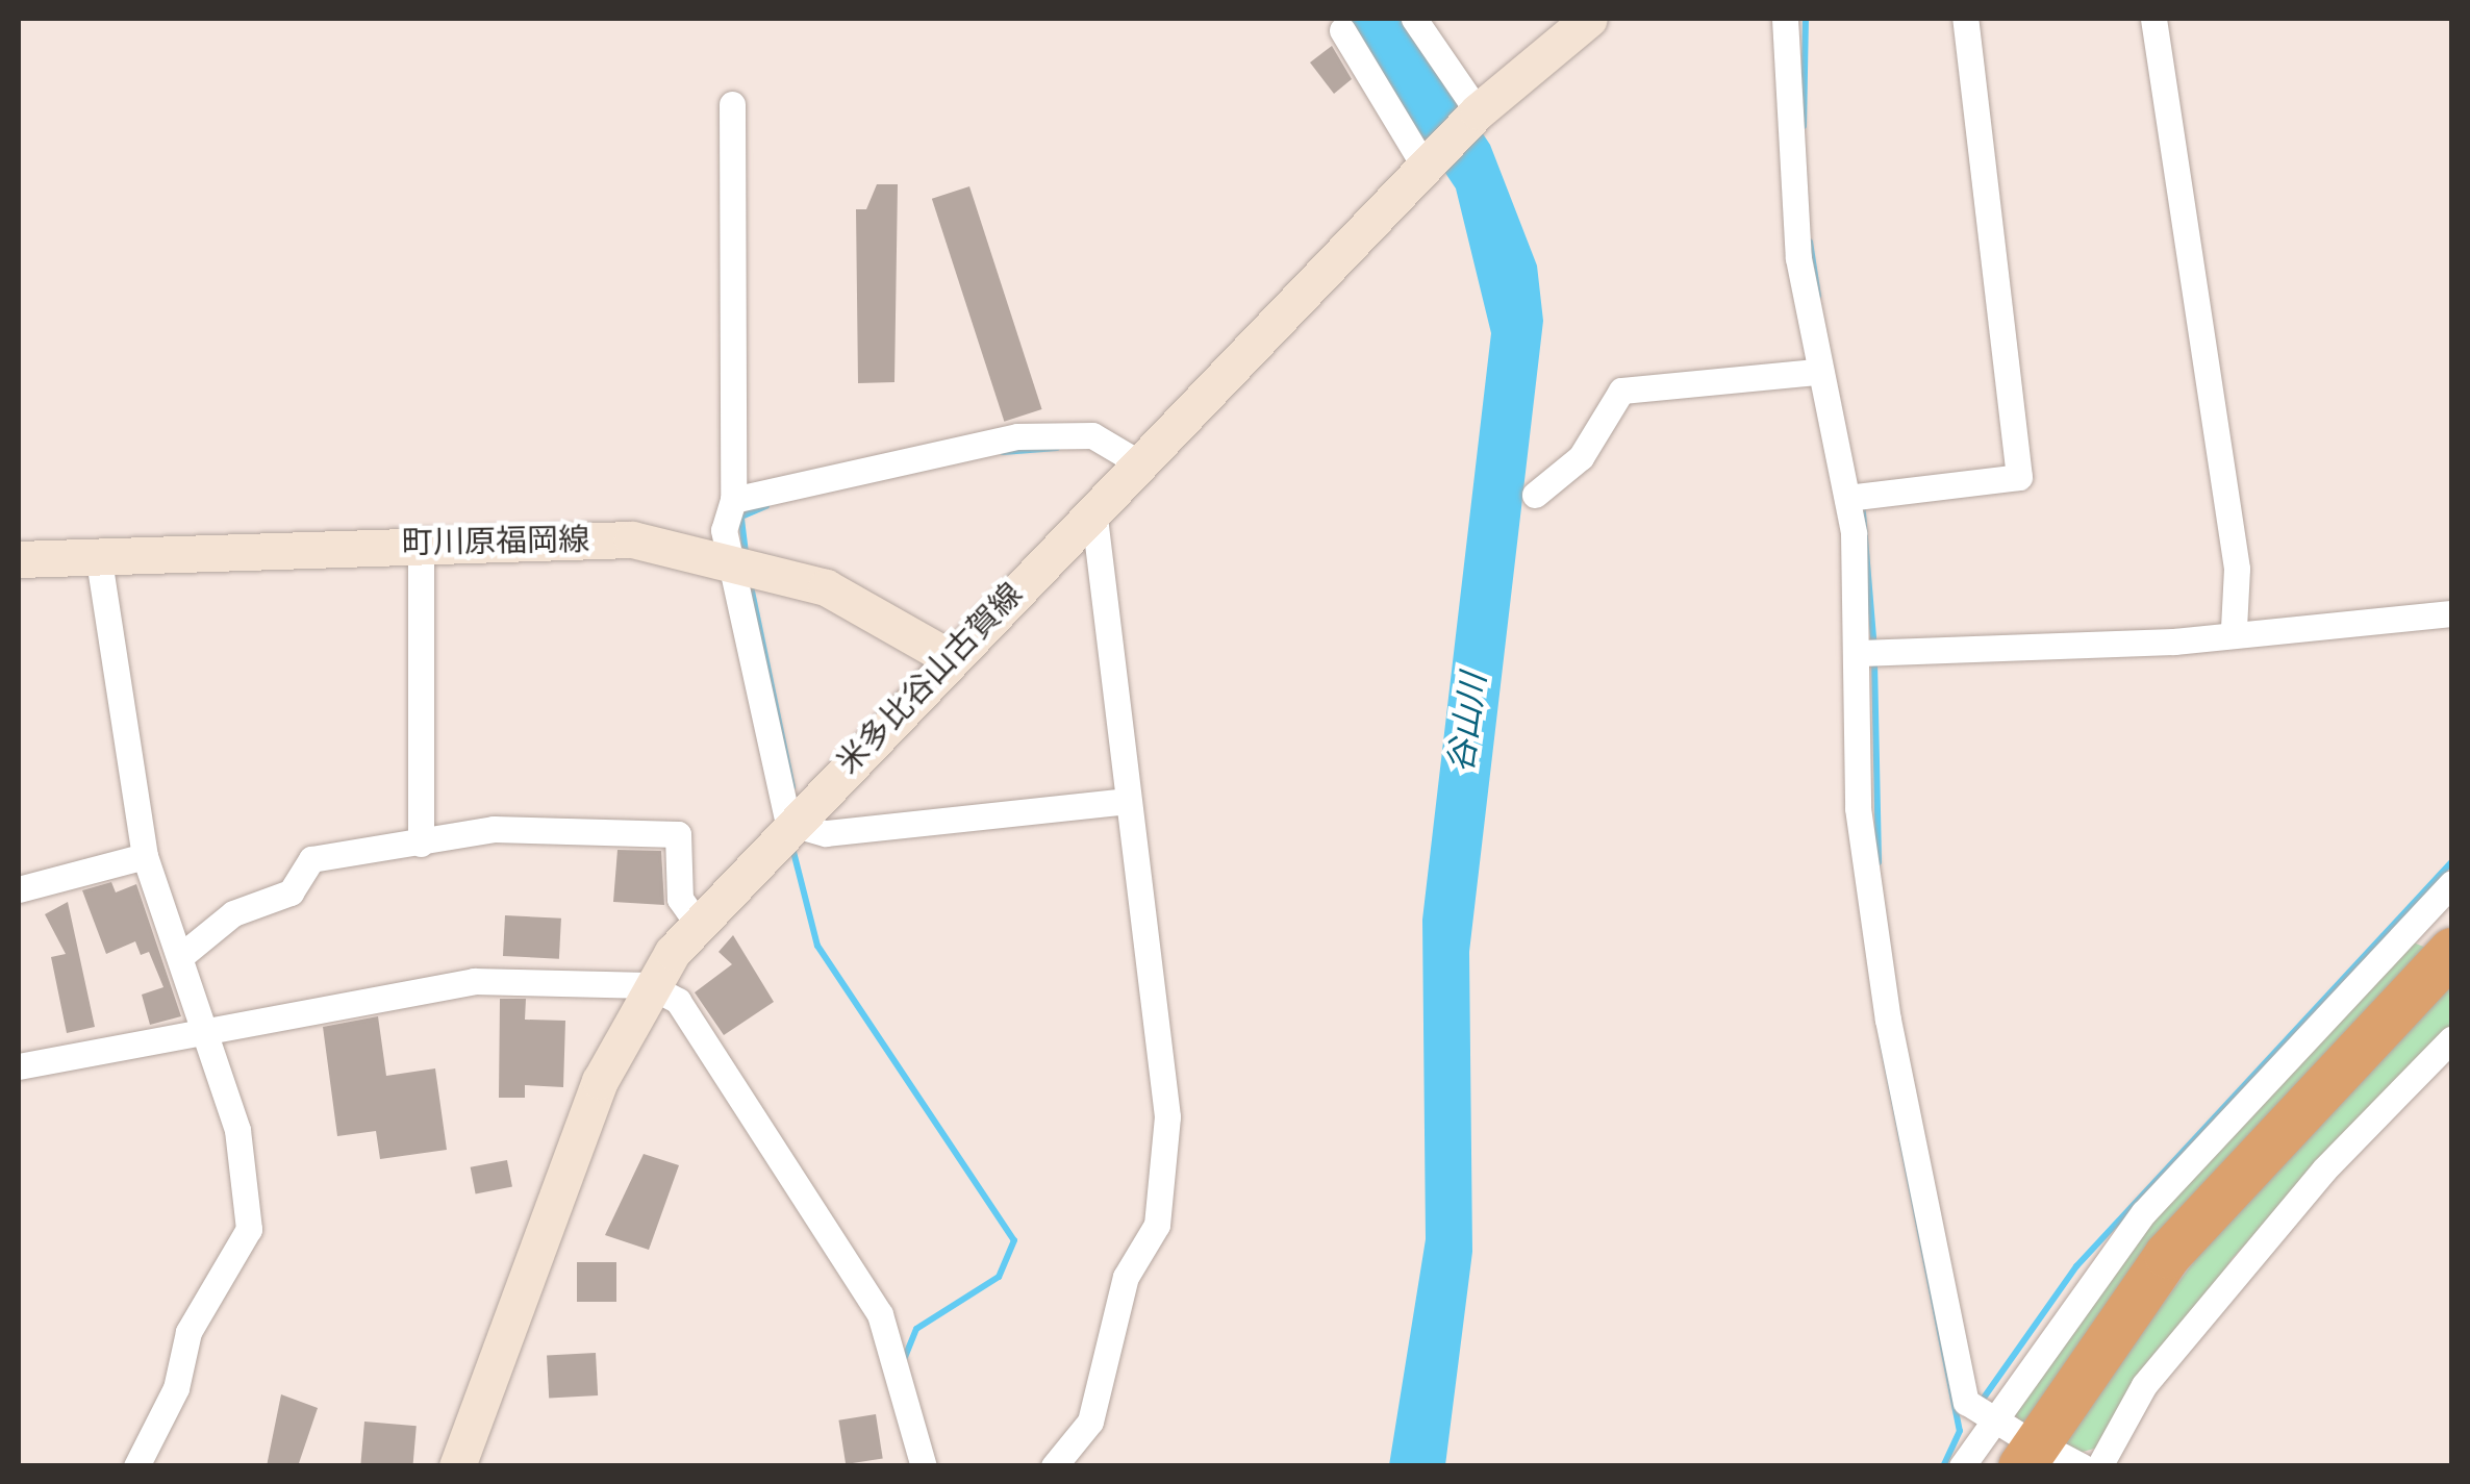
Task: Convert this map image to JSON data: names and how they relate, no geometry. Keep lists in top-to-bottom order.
{
  "streets": {
    "main road": ["町川原福岡線", "米多比谷山古賀線"]
  },
  "crossings": [
    ["町川原福岡線", "米多比谷山古賀線"]
  ],
  "water": ["谷山川"]
}
